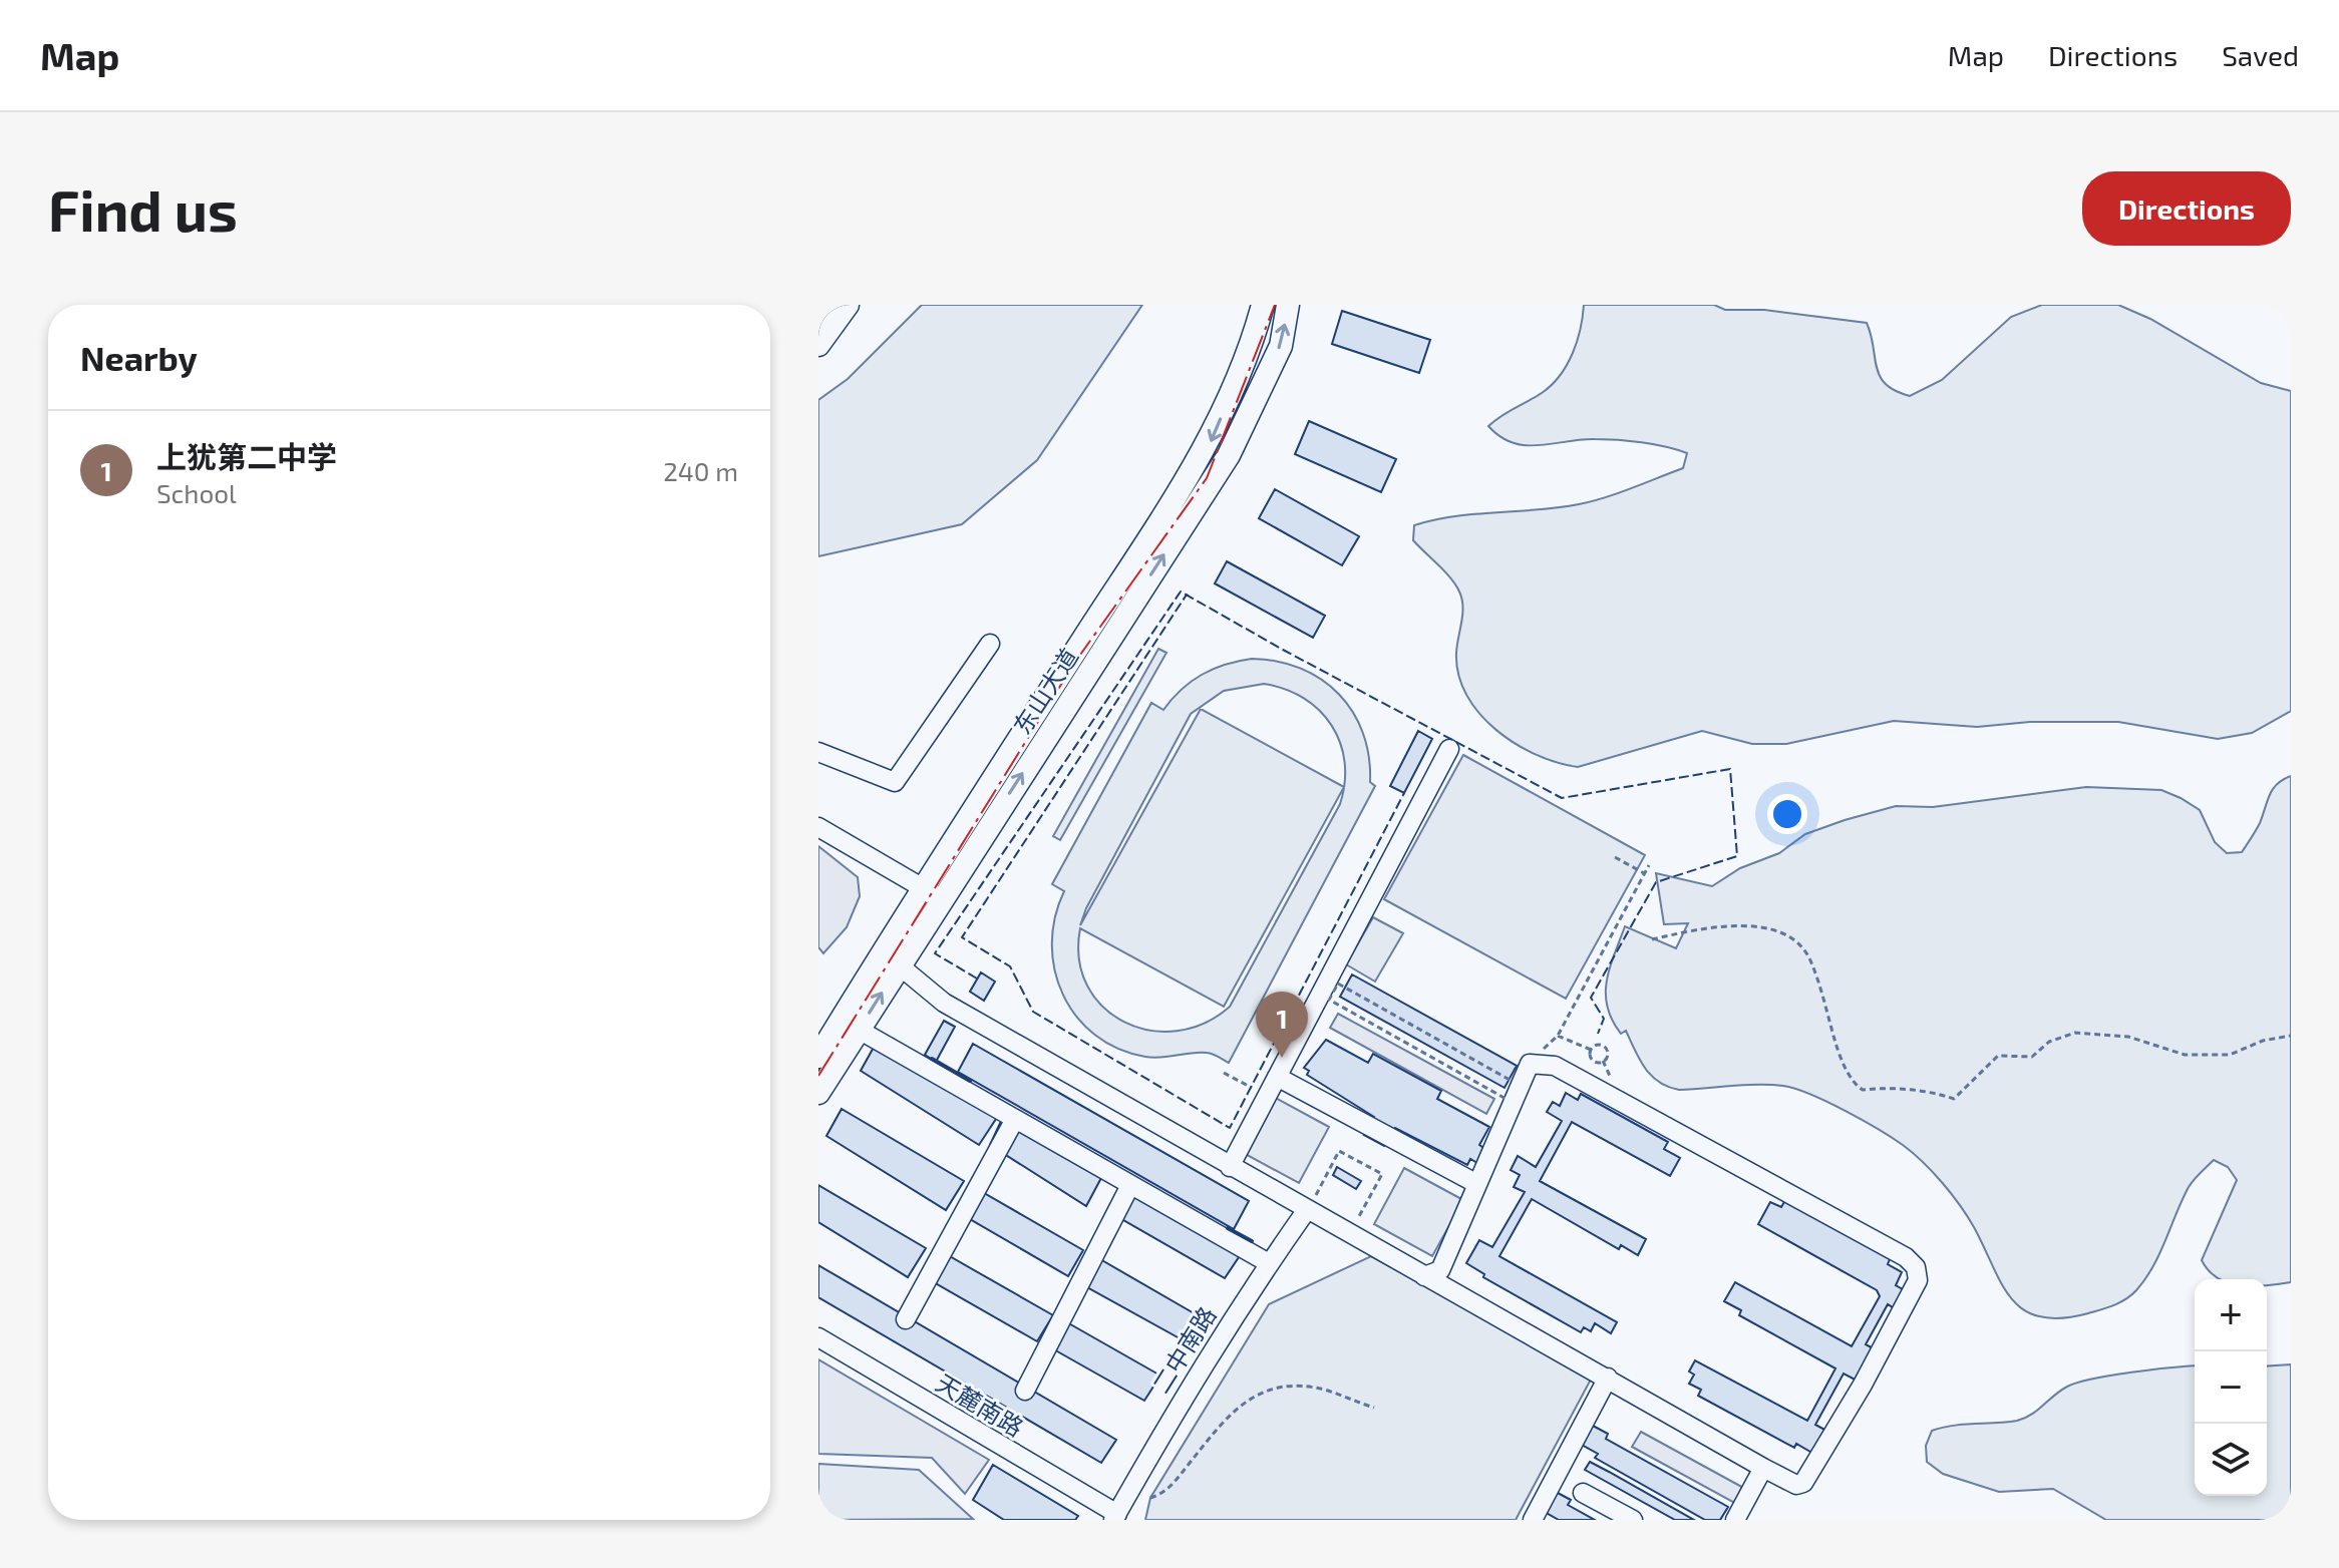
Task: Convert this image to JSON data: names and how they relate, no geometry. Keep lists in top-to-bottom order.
{
  "streets": {
    "main road": ["东山大道"],
    "street": ["二中南路", "天麓南路"]
  },
  "crossings": [
    ["二中南路", "天麓南路"]
  ],
  "page": {
    "header": "Map",
    "nav": ["Map", "Directions", "Saved"],
    "buttons": "Directions",
    "title": "Find us",
    "heading": "Nearby",
    "list": [
      {
        "mark": "1",
        "name": "上犹第二中学",
        "note": "School",
        "value": "240 m"
      }
    ],
    "pins": "1",
    "map_buttons": ["+", "−"]
  }
}
